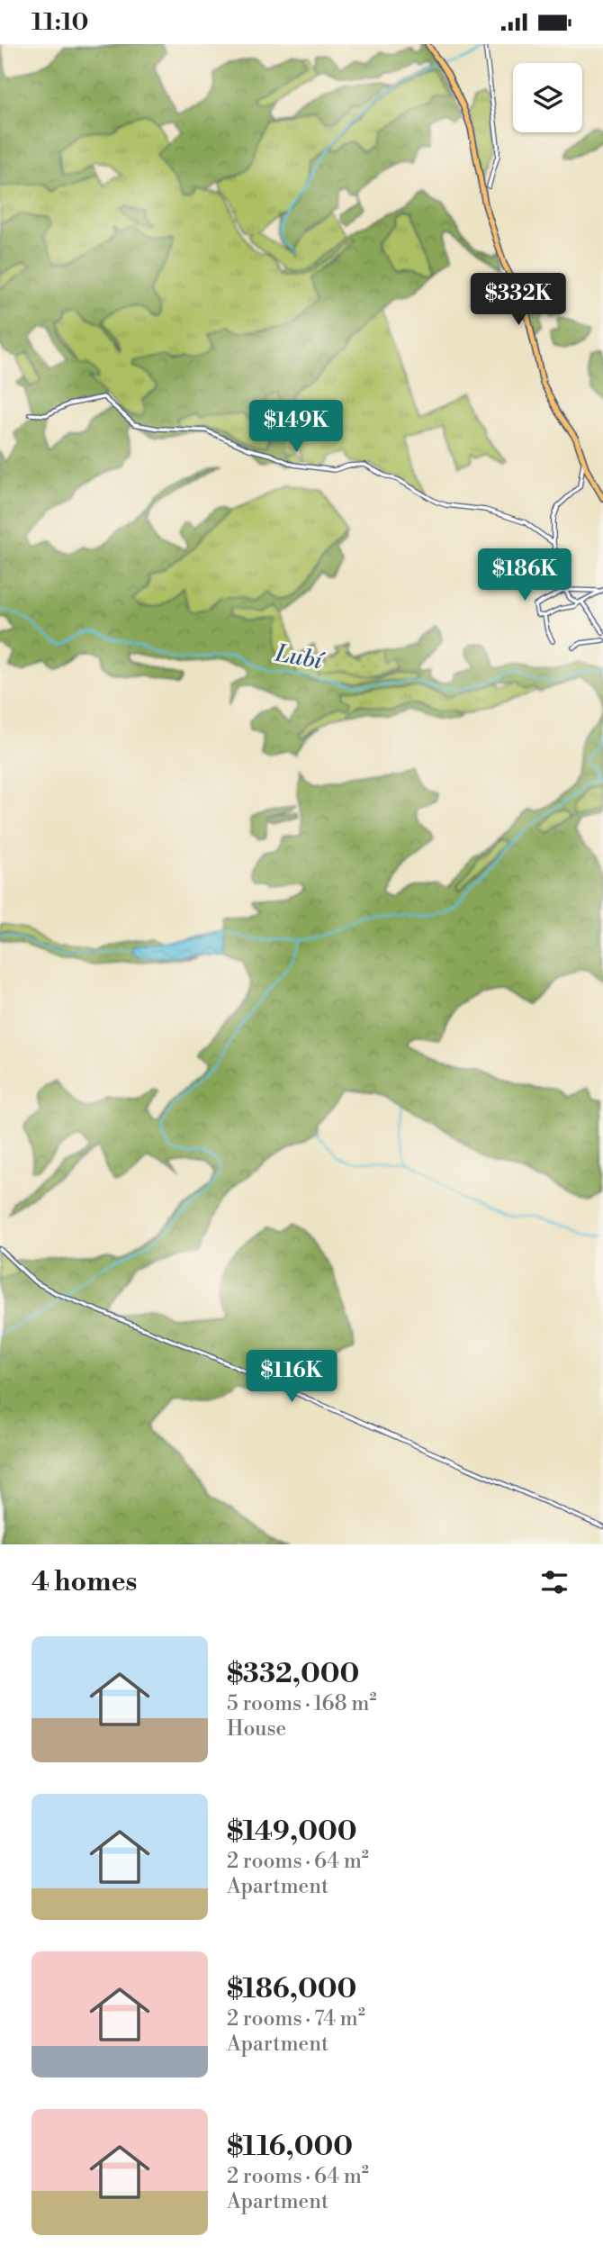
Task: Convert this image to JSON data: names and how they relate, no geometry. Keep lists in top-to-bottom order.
{
  "water": ["Lubí"],
  "page": {
    "status": "11:10",
    "price": [
      "$332K",
      "$149K",
      "$186K",
      "$116K"
    ],
    "heading": "4 homes",
    "list": [
      {
        "name": "$332,000",
        "note": "5 rooms · 168 m² · House"
      },
      {
        "name": "$149,000",
        "note": "2 rooms · 64 m² · Apartment"
      },
      {
        "name": "$186,000",
        "note": "2 rooms · 74 m² · Apartment"
      },
      {
        "name": "$116,000",
        "note": "2 rooms · 64 m² · Apartment"
      }
    ]
  }
}
